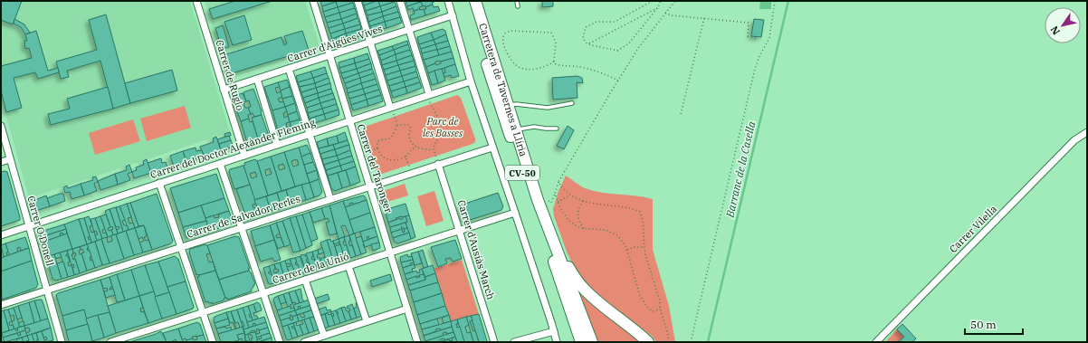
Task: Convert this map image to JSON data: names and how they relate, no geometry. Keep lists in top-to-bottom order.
{
  "streets": {
    "main road": ["Carretera de Tavernes a Llíria", "CV-50"],
    "street": [
      "Carrer d'Aigües Vives",
      "Carrer de Ruglo",
      "Carrer del Doctor Alexànder Fleming",
      "Carrer del Taronger",
      "Carrer de Salvador Perles",
      "Carrer Vilella",
      "Carrer O'Donell",
      "Carrer d'Ausiàs March",
      "Carrer de la Unió"
    ]
  },
  "crossings": [
    ["Carrer d'Aigües Vives", "Carrer de Ruglo"],
    ["Carrer d'Aigües Vives", "Carrer del Taronger"],
    ["Carrer de Ruglo", "Carrer del Doctor Alexànder Fleming"],
    ["Carrer del Doctor Alexànder Fleming", "Carrer del Taronger"],
    ["Carrer del Doctor Alexànder Fleming", "Carrer O'Donell"],
    ["Carrer del Taronger", "Carrer de Salvador Perles"],
    ["Carrer del Taronger", "Carrer de la Unió"],
    ["Carrer de Salvador Perles", "Carrer O'Donell"],
    ["Carrer de Salvador Perles", "Carrer d'Ausiàs March"],
    ["Carrer d'Ausiàs March", "Carrer de la Unió"]
  ],
  "water": ["Barranc de la Casella"],
  "parks": ["Parc de les Basses"],
  "scale_bar": "50 m",
  "north": "bottom left"
}
